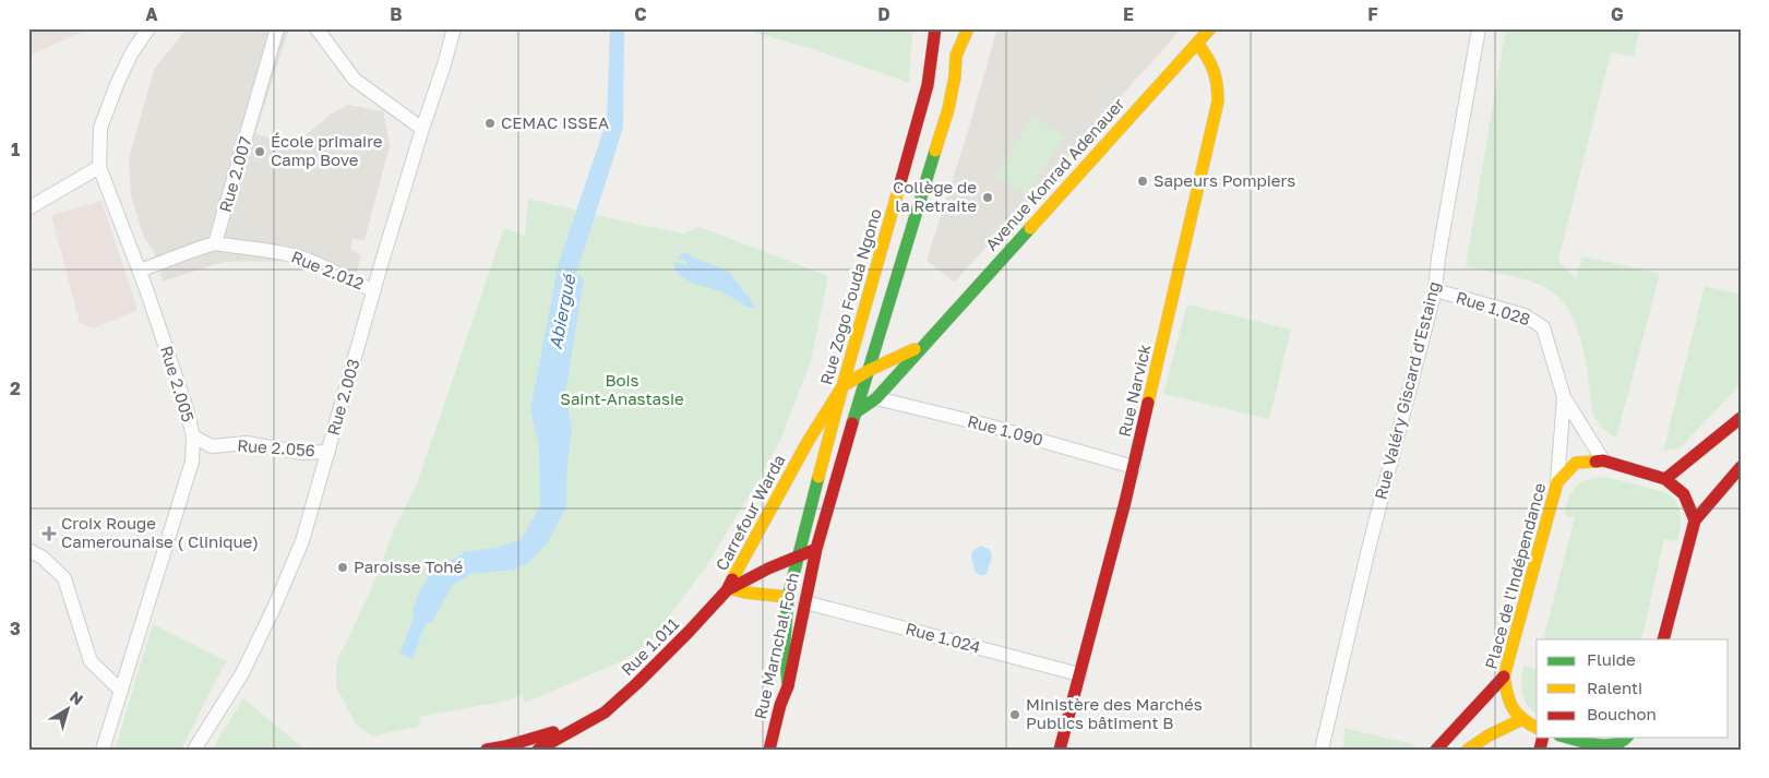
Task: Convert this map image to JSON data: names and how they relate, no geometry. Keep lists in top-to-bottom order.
{
  "streets": {
    "main road": [
      "Avenue Konrad Adenauer",
      "Rue Zogo Fouda Ngono",
      "Rue Narvick",
      "Carrefour Warda",
      "Place de l'Indépendance",
      "Rue Marnchal Foch",
      "Rue 1.011"
    ],
    "street": [
      "Rue 2.007",
      "Rue 2.012",
      "Rue 1.028",
      "Rue 2.005",
      "Rue Valéry Giscard d'Estaing",
      "Rue 2.003",
      "Rue 1.090",
      "Rue 2.056",
      "Rue 1.024"
    ]
  },
  "crossings": [
    ["Rue 2.007", "Rue 2.012"],
    ["Avenue Konrad Adenauer", "Rue Zogo Fouda Ngono"],
    ["Avenue Konrad Adenauer", "Rue Narvick"],
    ["Avenue Konrad Adenauer", "Rue 1.090"],
    ["Avenue Konrad Adenauer", "Carrefour Warda"],
    ["Rue 2.012", "Rue 2.003"],
    ["Rue Zogo Fouda Ngono", "Carrefour Warda"],
    ["Rue Zogo Fouda Ngono", "Rue Marnchal Foch"],
    ["Rue 1.028", "Rue Valéry Giscard d'Estaing"],
    ["Rue 1.028", "Place de l'Indépendance"],
    ["Rue 2.005", "Rue 2.056"],
    ["Rue Narvick", "Rue 1.090"],
    ["Rue Narvick", "Rue 1.024"],
    ["Rue 2.003", "Rue 2.056"],
    ["Carrefour Warda", "Rue Marnchal Foch"],
    ["Carrefour Warda", "Rue 1.011"],
    ["Rue 1.024", "Rue Marnchal Foch"]
  ],
  "water": ["Abiergué"],
  "parks": ["Bois Saint-Anastasie"],
  "places": {
    "other": [
      "CEMAC ISSEA",
      "École primaire Camp Bove",
      "Sapeurs Pompiers",
      "Collège de la Retraite",
      "Paroisse Tohé",
      "Ministère des Marchés Publics bâtiment B"
    ],
    "health": ["Croix Rouge Camerounaise ( Clinique)"]
  },
  "legend": ["Fluide", "Ralenti", "Bouchon"],
  "north": "top right",
  "grid": {
    "columns": [
      "A",
      "B",
      "C",
      "D",
      "E",
      "F",
      "G"
    ],
    "rows": ["1", "2", "3"]
  }
}
